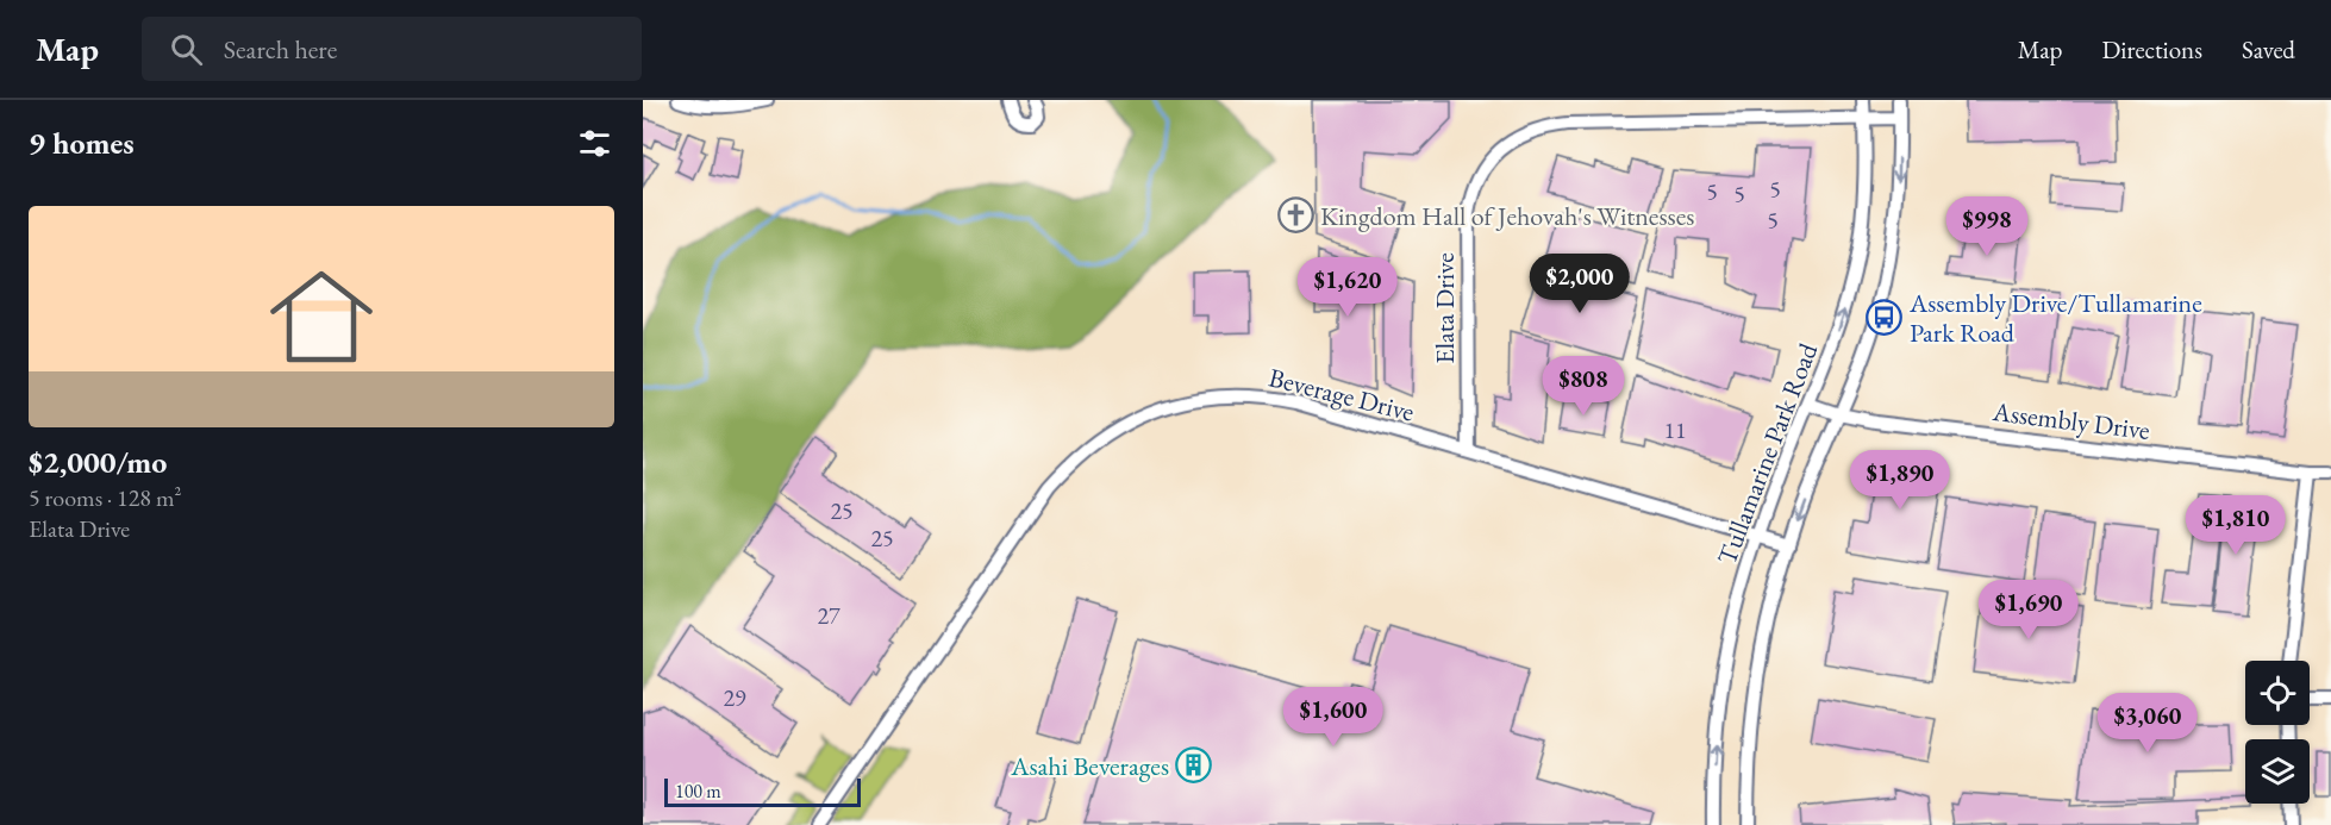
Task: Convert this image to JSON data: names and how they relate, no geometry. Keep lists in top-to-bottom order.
{
  "streets": {
    "street": [
      "Elata Drive",
      "Beverage Drive",
      "Assembly Drive",
      "Tullamarine Park Road"
    ]
  },
  "crossings": [
    ["Elata Drive", "Beverage Drive"],
    ["Elata Drive", "Tullamarine Park Road"],
    ["Beverage Drive", "Tullamarine Park Road"],
    ["Assembly Drive", "Tullamarine Park Road"]
  ],
  "places": {
    "church": ["Kingdom Hall of Jehovah's Witnesses"],
    "bus stop": ["Assembly Drive/Tullamarine Park Road"],
    "building": ["Asahi Beverages"]
  },
  "house_numbers": [
    "5",
    "5",
    "5",
    "5",
    "11",
    "25",
    "25",
    "27",
    "29"
  ],
  "scale_bar": "100 m",
  "page": {
    "header": "Map",
    "search": "Search here",
    "nav": ["Map", "Directions", "Saved"],
    "heading": "9 homes",
    "list": [
      {
        "name": "$2,000/mo",
        "note": "5 rooms · 128 m² · Elata Drive"
      }
    ],
    "price": [
      "$998",
      "$2,000",
      "$1,620",
      "$808",
      "$1,890",
      "$1,810",
      "$1,690",
      "$1,600",
      "$3,060"
    ],
    "scale": "100 m"
  }
}
